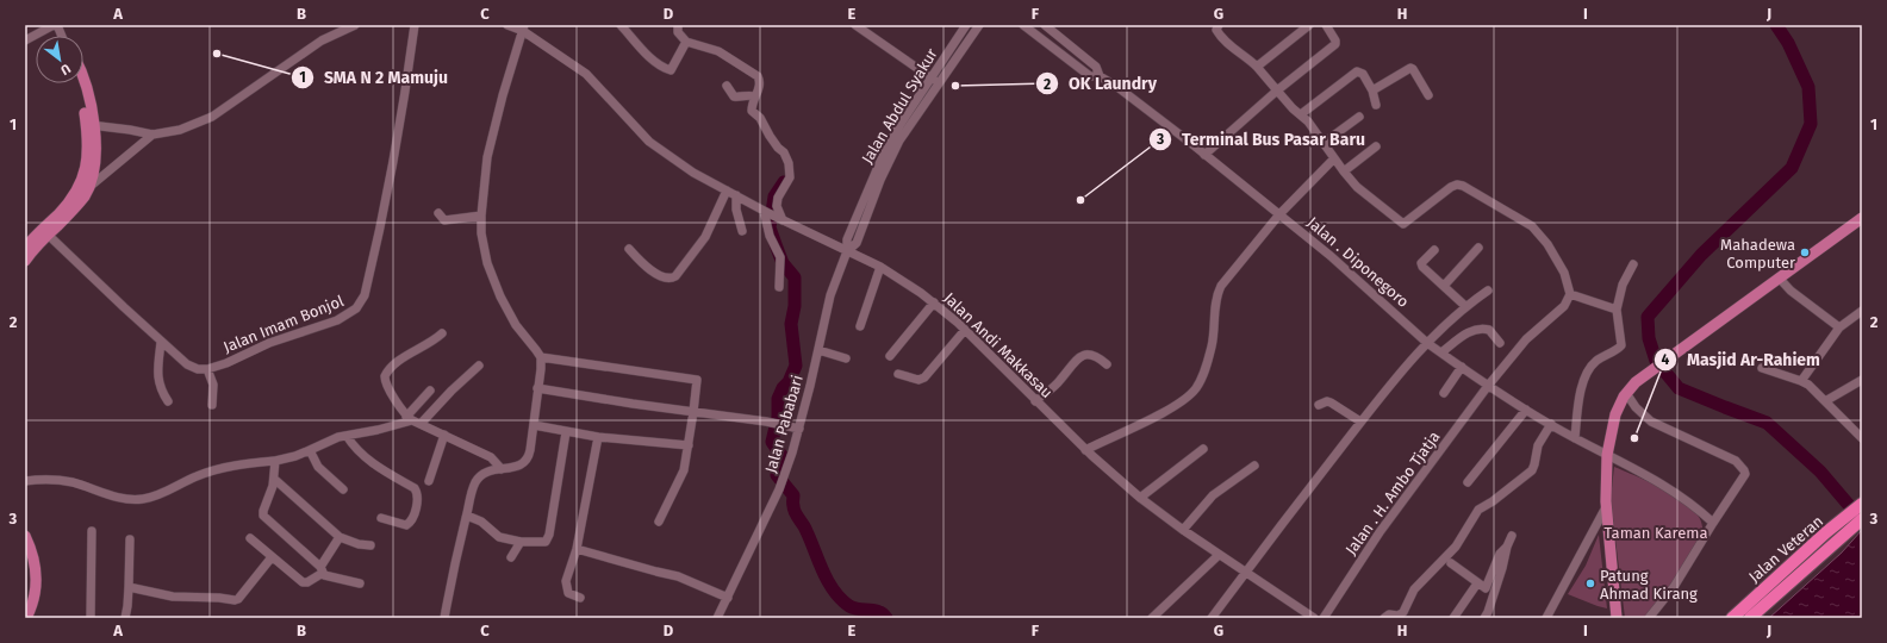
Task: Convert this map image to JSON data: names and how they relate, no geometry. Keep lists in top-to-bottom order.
{
  "streets": {
    "highway": ["Jalan Veteran"],
    "street": [
      "Jalan Abdul Syakur",
      "Jalan . Diponegoro",
      "Jalan Imam Bonjol",
      "Jalan Andi Makkasau",
      "Jalan Pababari",
      "Jalan . H. Ambo Tjatja"
    ]
  },
  "crossings": [
    ["Jalan Abdul Syakur", "Jalan Andi Makkasau"],
    ["Jalan Abdul Syakur", "Jalan Pababari"],
    ["Jalan . Diponegoro", "Jalan . H. Ambo Tjatja"],
    ["Jalan Andi Makkasau", "Jalan Pababari"]
  ],
  "parks": ["Taman Karema"],
  "places": [
    "SMA N 2 Mamuju",
    "OK Laundry",
    "Terminal Bus Pasar Baru",
    "Mahadewa Computer",
    "Masjid Ar-Rahiem",
    "Patung Ahmad Kirang"
  ],
  "north": "bottom right",
  "grid": {
    "columns": [
      "A",
      "B",
      "C",
      "D",
      "E",
      "F",
      "G",
      "H",
      "I",
      "J"
    ],
    "rows": ["1", "2", "3"]
  }
}
